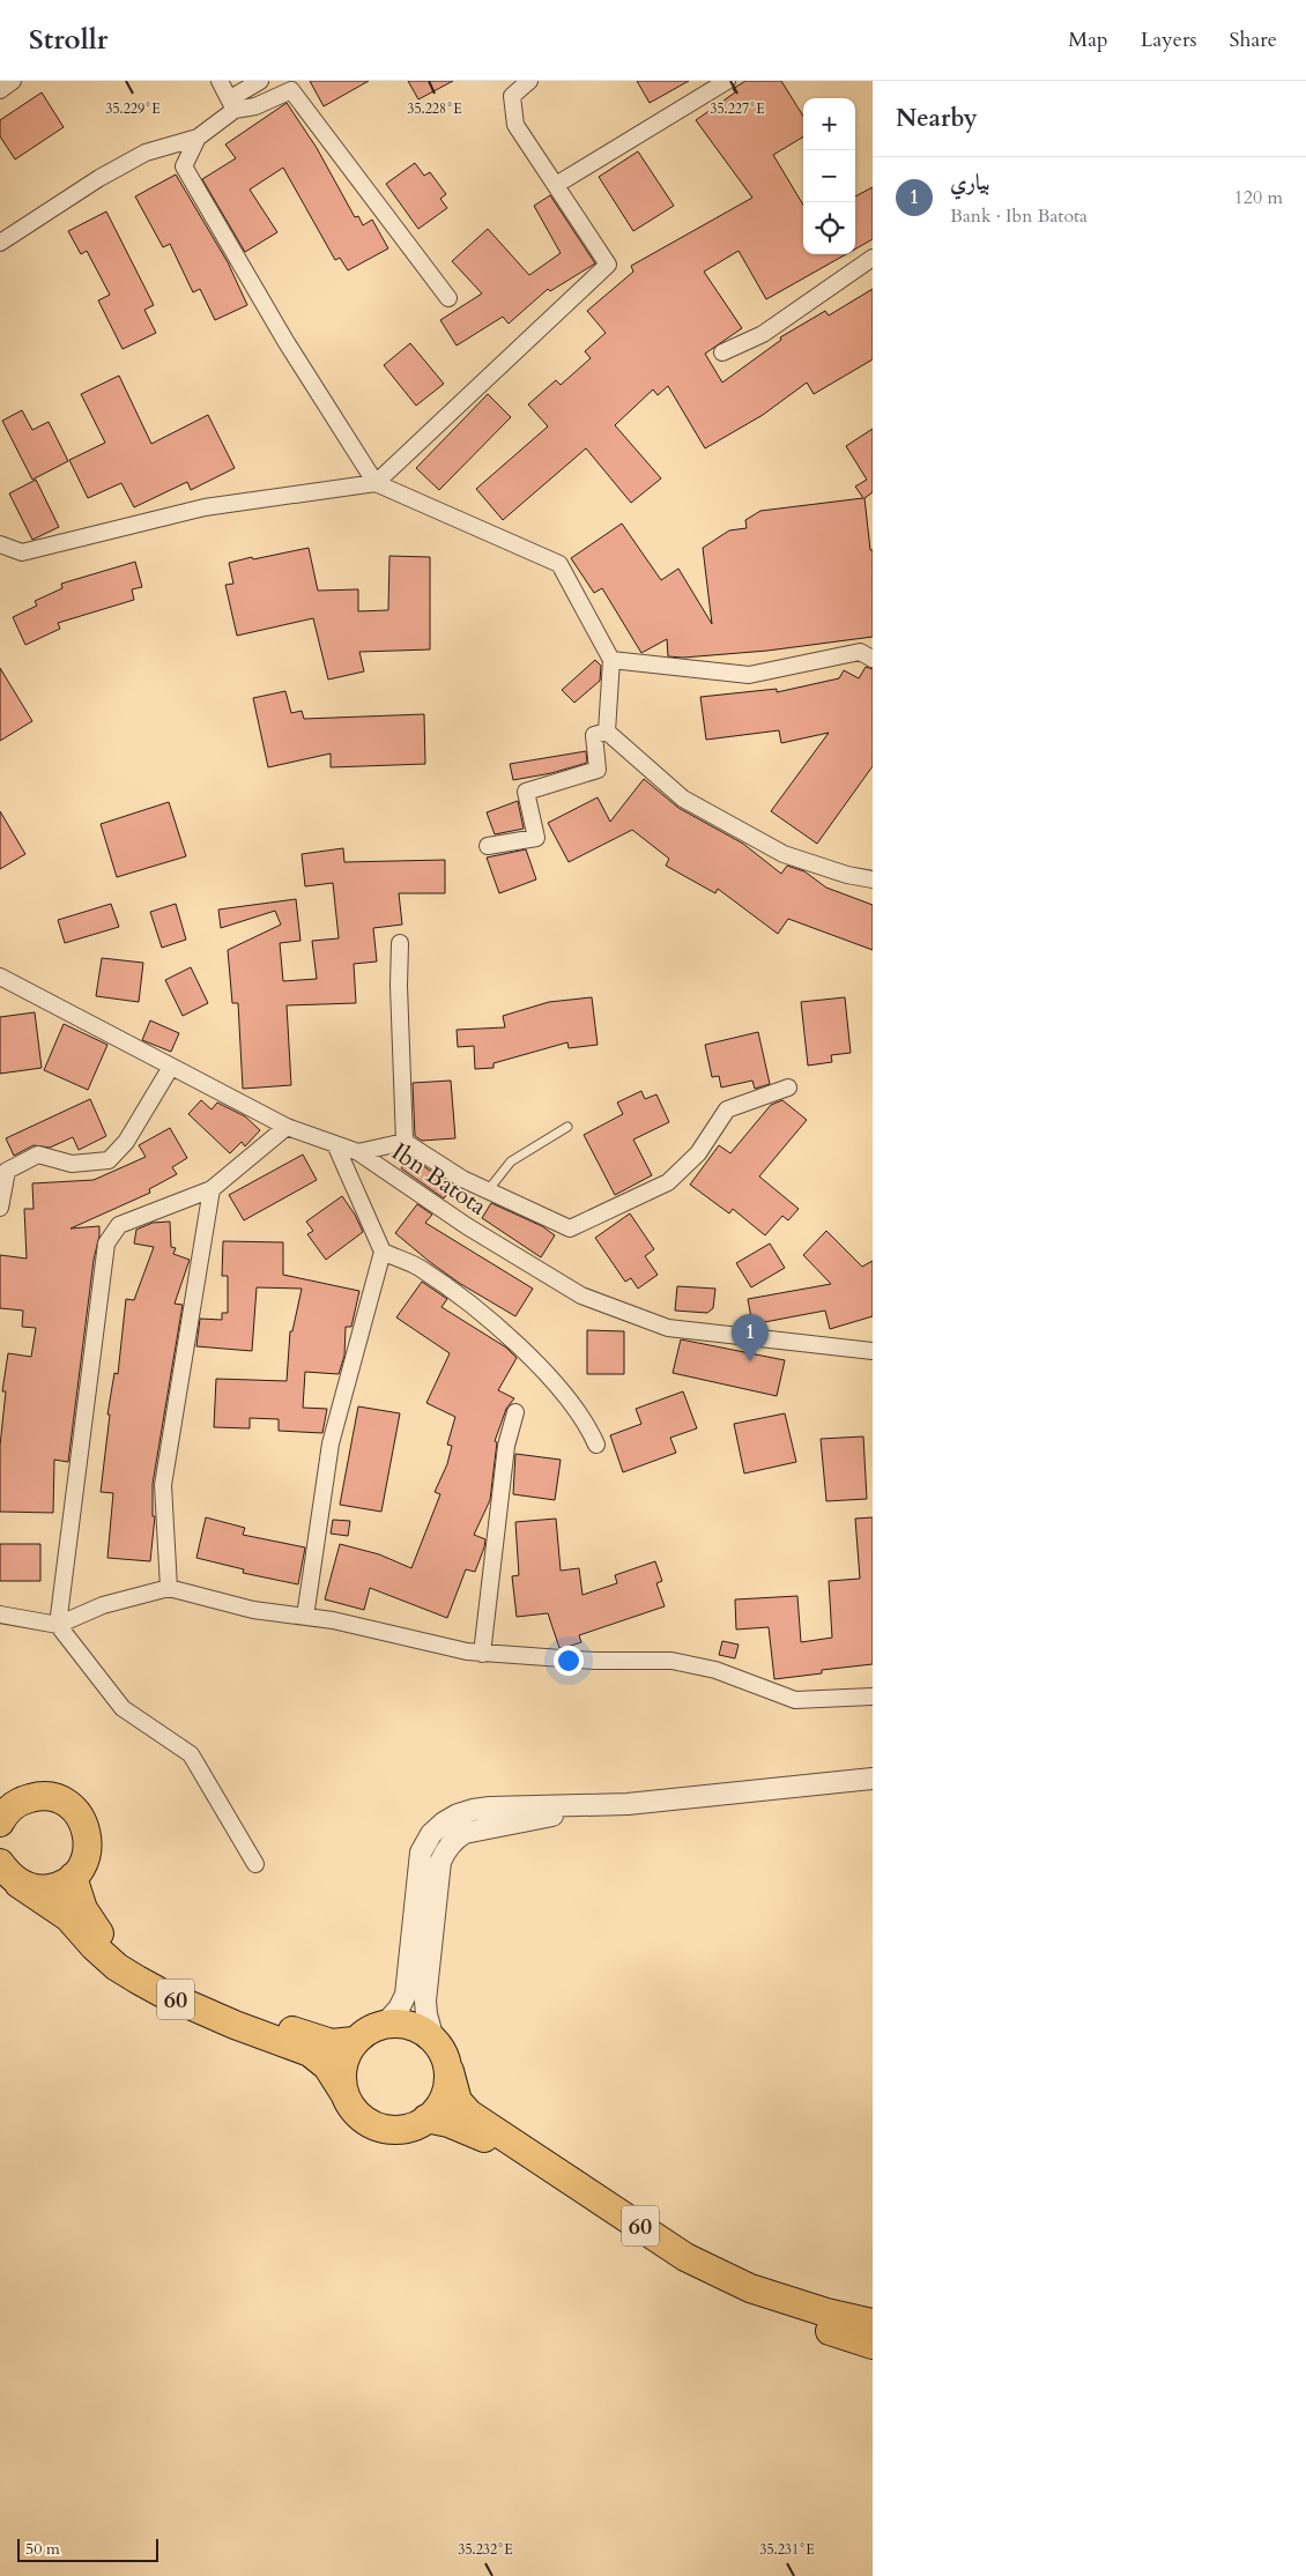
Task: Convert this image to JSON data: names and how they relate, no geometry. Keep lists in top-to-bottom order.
{
  "streets": {
    "highway": ["60"],
    "street": ["Ibn Batota"]
  },
  "scale_bar": "50 m",
  "page": {
    "header": "Strollr",
    "nav": ["Map", "Layers", "Share"],
    "heading": "Nearby",
    "map_buttons": ["+", "−"],
    "list": [
      {
        "mark": "1",
        "name": "بياري",
        "note": "Bank · Ibn Batota",
        "value": "120 m"
      }
    ],
    "pins": "1",
    "scale": "50 m"
  },
  "coordinates": [
    "35.229°E",
    "35.228°E",
    "35.227°E",
    "35.232°E",
    "35.231°E"
  ]
}
